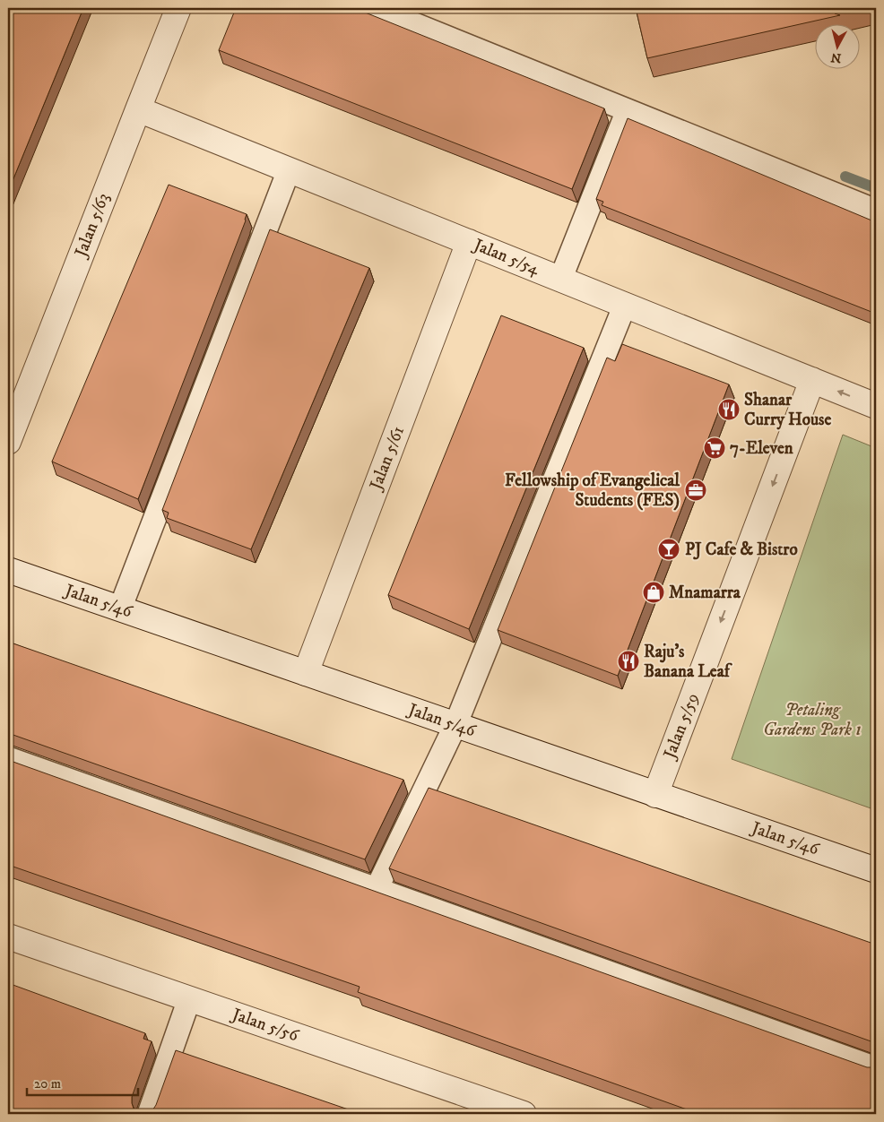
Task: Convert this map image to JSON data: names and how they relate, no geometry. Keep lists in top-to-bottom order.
{
  "streets": {
    "street": [
      "Jalan 5/63",
      "Jalan 5/54",
      "Jalan 5/61",
      "Jalan 5/46",
      "Jalan 5/59",
      "Jalan 5/56"
    ]
  },
  "crossings": [
    ["Jalan 5/63", "Jalan 5/54"],
    ["Jalan 5/54", "Jalan 5/61"],
    ["Jalan 5/54", "Jalan 5/59"],
    ["Jalan 5/61", "Jalan 5/46"],
    ["Jalan 5/46", "Jalan 5/59"]
  ],
  "one_way": ["Jalan 5/59"],
  "parks": ["Petaling Gardens Park 1"],
  "places": {
    "restaurant": ["Shanar Curry House", "Raju's Banana Leaf"],
    "supermarket": ["7-Eleven"],
    "office": ["Fellowship of Evangelical Students (FES)"],
    "bar": ["PJ Cafe & Bistro"],
    "shop": ["Mnamarra"]
  },
  "scale_bar": "20 m",
  "north": "bottom"
}
